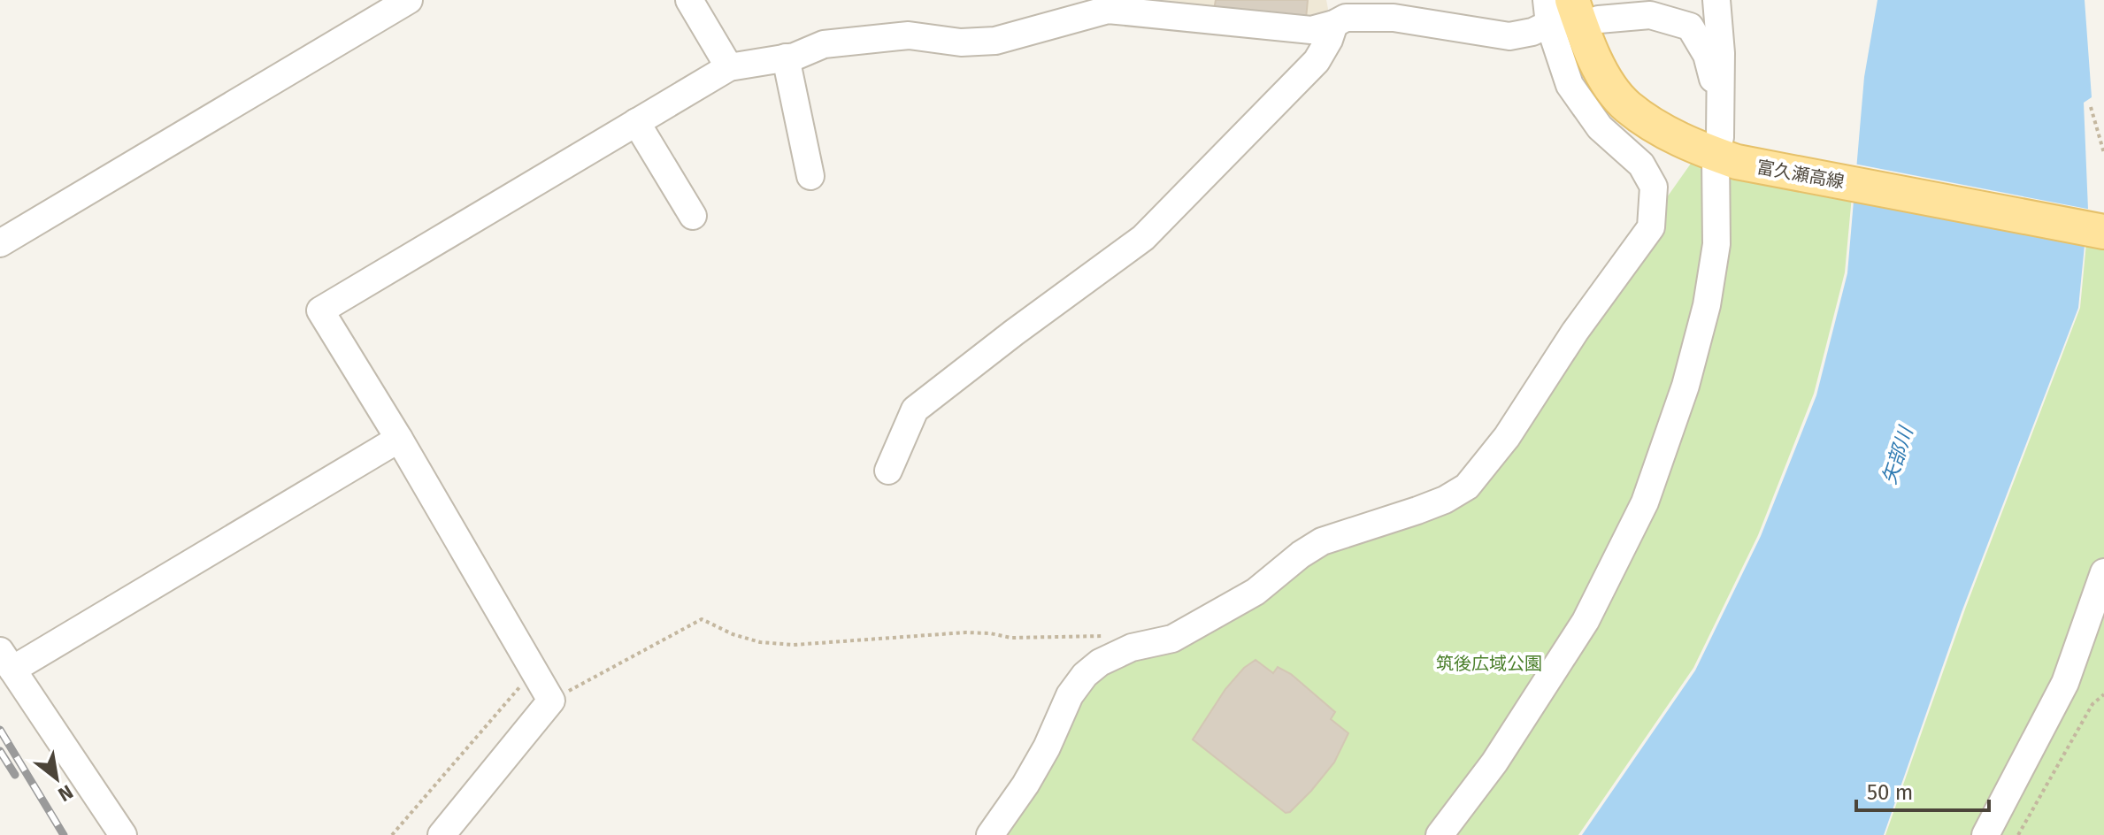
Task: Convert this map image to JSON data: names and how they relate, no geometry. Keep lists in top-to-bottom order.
{
  "streets": {
    "main road": ["富久瀬高線"]
  },
  "water": ["矢部川"],
  "parks": ["筑後広域公園"],
  "scale_bar": "50 m",
  "north": "bottom right"
}
